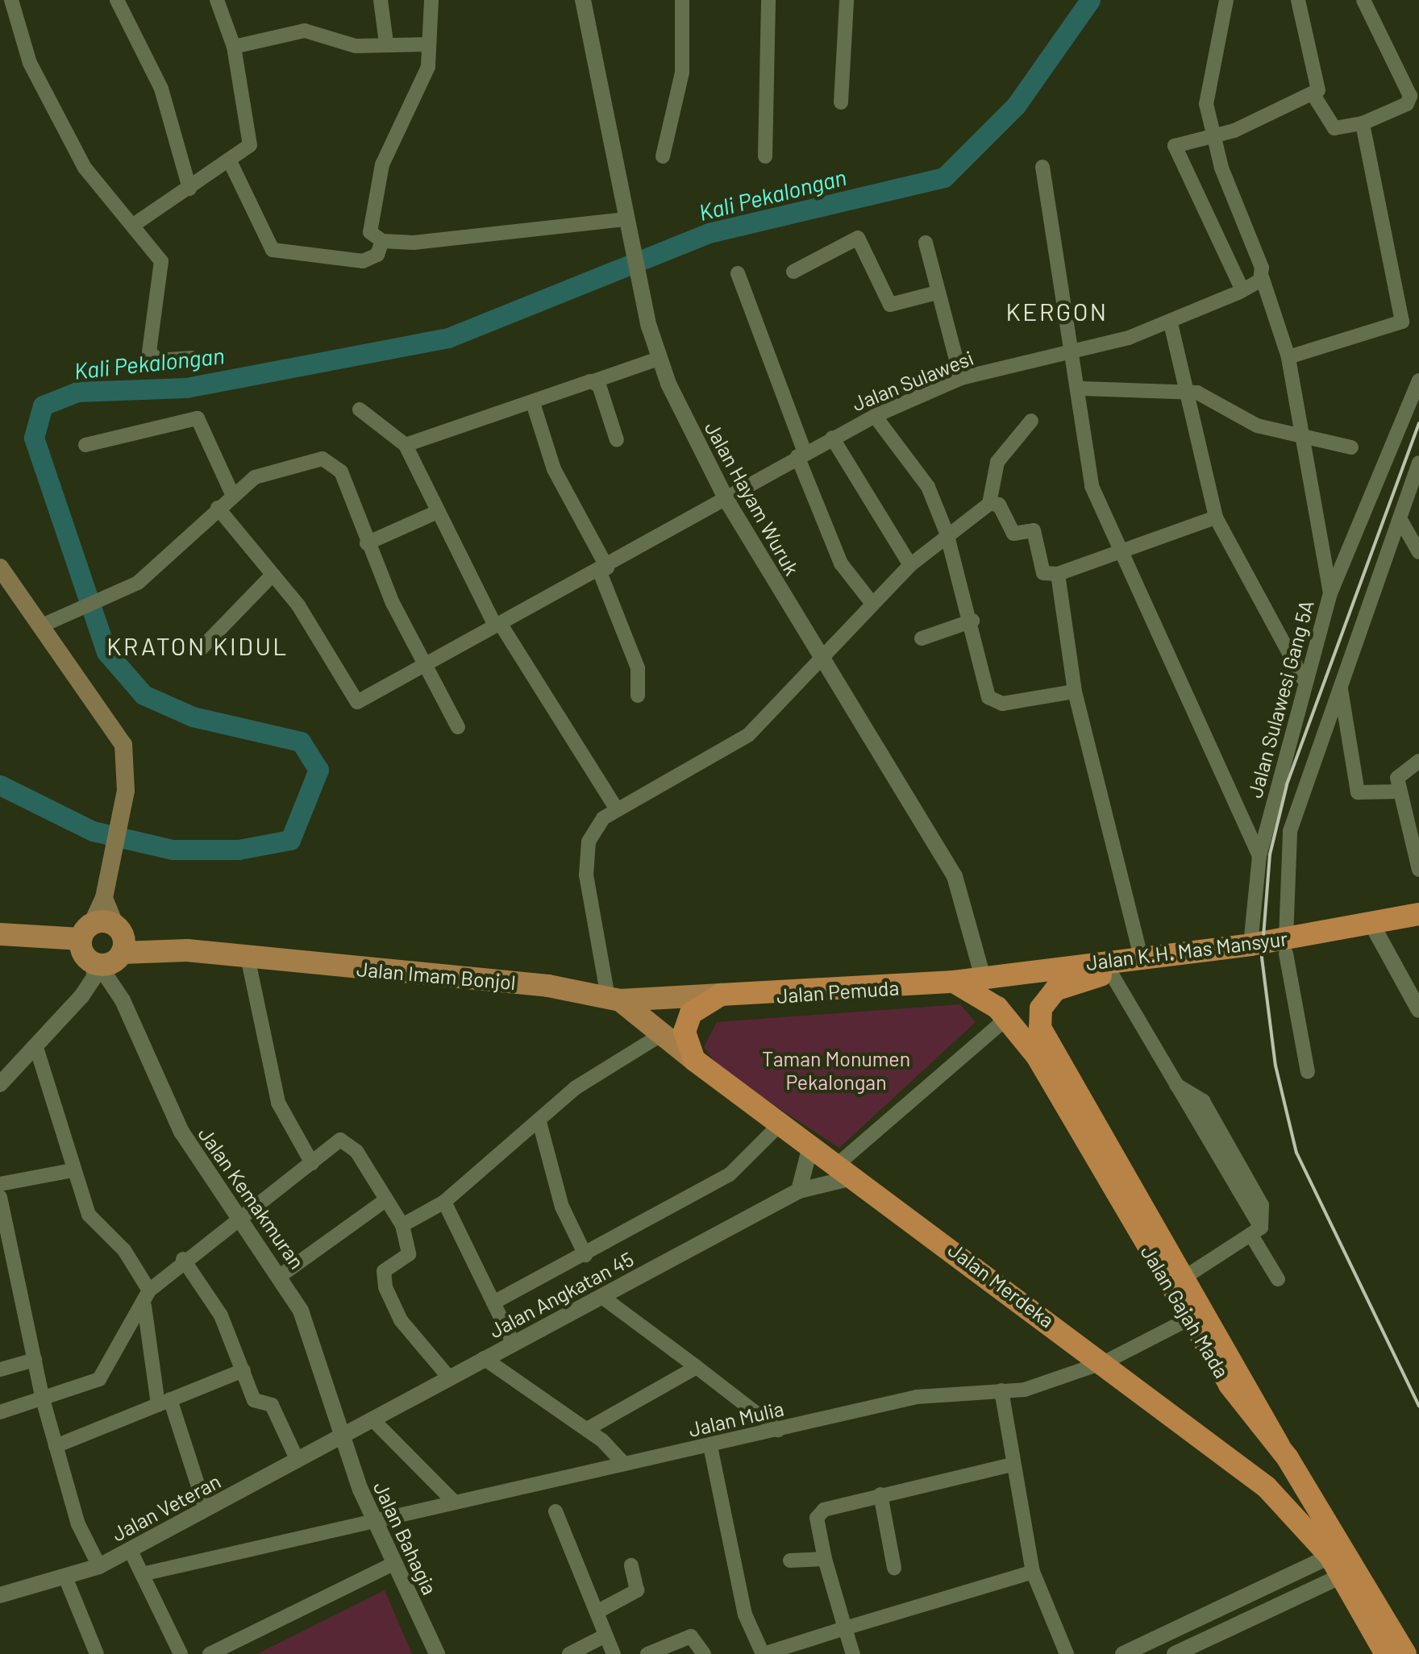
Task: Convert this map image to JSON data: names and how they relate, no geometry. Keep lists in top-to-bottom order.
{
  "streets": {
    "highway": [
      "Jalan K.H. Mas Mansyur",
      "Jalan Pemuda",
      "Jalan Merdeka",
      "Jalan Gajah Mada"
    ],
    "main road": ["Jalan Imam Bonjol"],
    "street": [
      "Jalan Sulawesi",
      "Jalan Hayam Wuruk",
      "Jalan Sulawesi Gang 5A",
      "Jalan Kemakmuran",
      "Jalan Angkatan 45",
      "Jalan Mulia",
      "Jalan Veteran",
      "Jalan Bahagia"
    ]
  },
  "crossings": [
    ["Jalan Sulawesi", "Jalan Hayam Wuruk"],
    ["Jalan Sulawesi", "Jalan Sulawesi Gang 5A"],
    ["Jalan Hayam Wuruk", "Jalan K.H. Mas Mansyur"],
    ["Jalan Sulawesi Gang 5A", "Jalan K.H. Mas Mansyur"],
    ["Jalan K.H. Mas Mansyur", "Jalan Pemuda"],
    ["Jalan K.H. Mas Mansyur", "Jalan Gajah Mada"],
    ["Jalan Imam Bonjol", "Jalan Pemuda"],
    ["Jalan Imam Bonjol", "Jalan Kemakmuran"],
    ["Jalan Pemuda", "Jalan Gajah Mada"],
    ["Jalan Kemakmuran", "Jalan Angkatan 45"],
    ["Jalan Kemakmuran", "Jalan Veteran"],
    ["Jalan Kemakmuran", "Jalan Bahagia"],
    ["Jalan Merdeka", "Jalan Angkatan 45"],
    ["Jalan Merdeka", "Jalan Gajah Mada"],
    ["Jalan Merdeka", "Jalan Mulia"],
    ["Jalan Angkatan 45", "Jalan Veteran"],
    ["Jalan Angkatan 45", "Jalan Bahagia"],
    ["Jalan Gajah Mada", "Jalan Mulia"],
    ["Jalan Mulia", "Jalan Bahagia"],
    ["Jalan Veteran", "Jalan Bahagia"]
  ],
  "districts": ["KERGON", "KRATON KIDUL"],
  "water": ["Kali Pekalongan"],
  "parks": ["Taman Monumen Pekalongan"]
}
